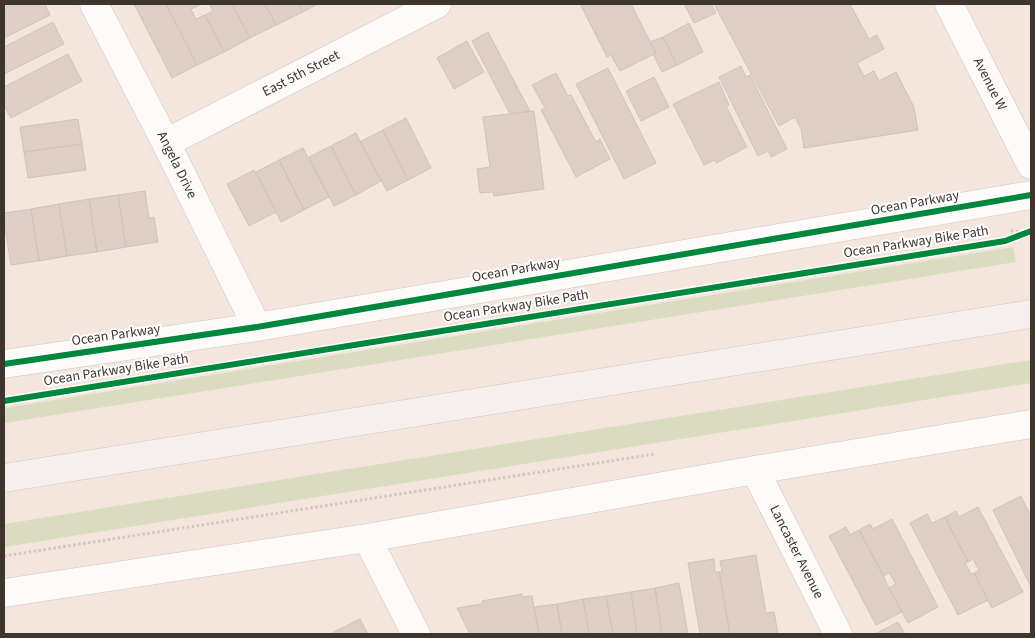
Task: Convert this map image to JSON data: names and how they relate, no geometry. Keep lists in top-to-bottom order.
{
  "streets": {
    "street": [
      "East 5th Street",
      "Avenue W",
      "Angela Drive",
      "Ocean Parkway",
      "Lancaster Avenue"
    ],
    "cycle path": ["Ocean Parkway Bike Path"]
  },
  "crossings": [
    ["East 5th Street", "Angela Drive"],
    ["Angela Drive", "Ocean Parkway"]
  ]
}
